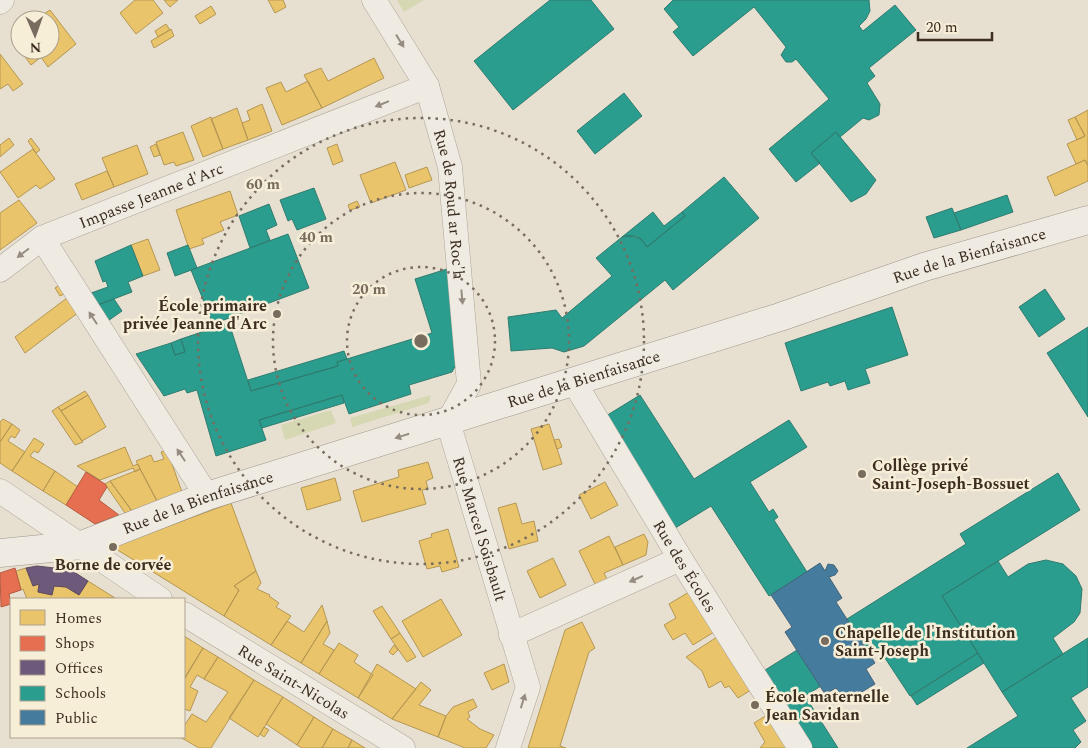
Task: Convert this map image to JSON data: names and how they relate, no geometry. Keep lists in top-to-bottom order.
{
  "streets": {
    "street": [
      "Impasse Jeanne d'Arc",
      "Rue de Roud ar Roc'h",
      "Rue de la Bienfaisance",
      "Rue Marcel Soisbault",
      "Rue des Écoles",
      "Rue Saint-Nicolas"
    ]
  },
  "crossings": [
    ["Impasse Jeanne d'Arc", "Rue de Roud ar Roc'h"],
    ["Rue de Roud ar Roc'h", "Rue de la Bienfaisance"],
    ["Rue de Roud ar Roc'h", "Rue Marcel Soisbault"],
    ["Rue de la Bienfaisance", "Rue Marcel Soisbault"],
    ["Rue de la Bienfaisance", "Rue des Écoles"]
  ],
  "one_way": ["Impasse Jeanne d'Arc", "Rue de Roud ar Roc'h"],
  "places": [
    "École primaire privée Jeanne d'Arc",
    "Collège privé Saint-Joseph-Bossuet",
    "Borne de corvée",
    "Chapelle de l'Institution Saint-Joseph",
    "École maternelle Jean Savidan"
  ],
  "legend": [
    "Homes",
    "Shops",
    "Offices",
    "Schools",
    "Public"
  ],
  "scale_bar": "20 m",
  "north": "bottom",
  "rings": ["60 m", "40 m", "20 m"]
}
